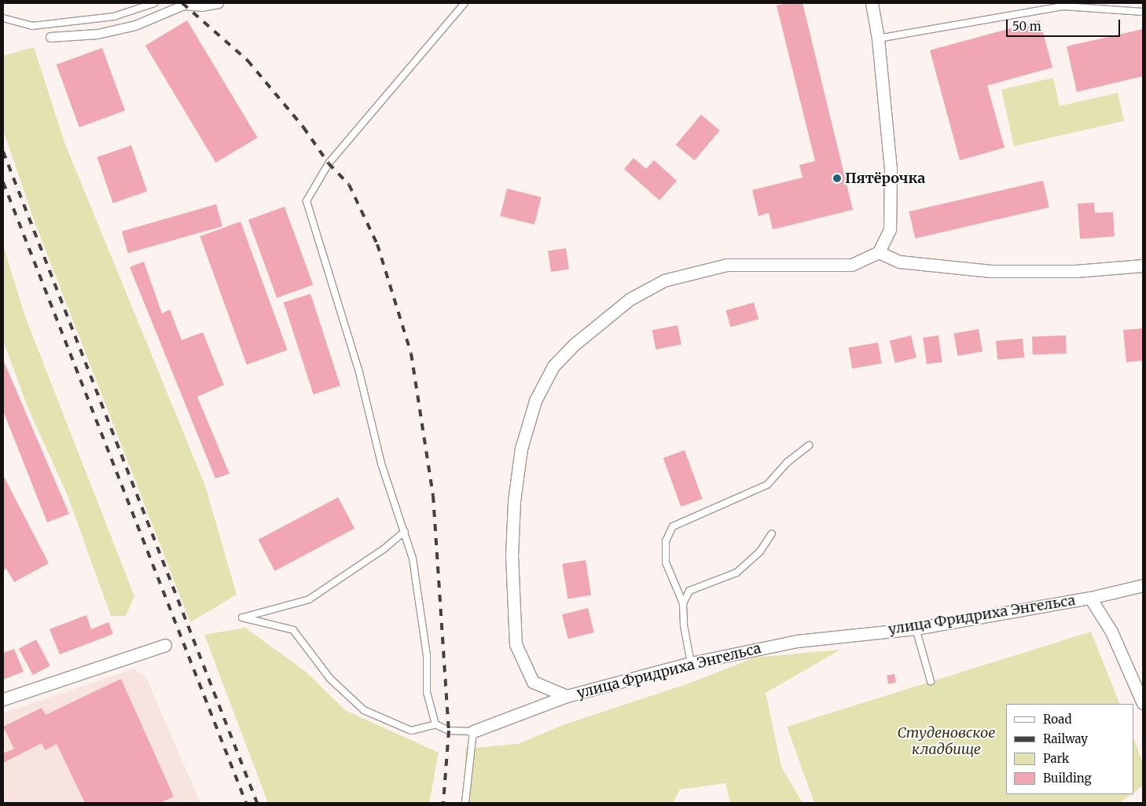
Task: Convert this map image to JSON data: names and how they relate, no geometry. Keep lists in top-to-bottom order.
{
  "streets": {
    "street": ["улица Фридриха Энгельса"]
  },
  "parks": ["Студеновское кладбище"],
  "places": ["Пятёрочка"],
  "legend": [
    "Road",
    "Railway",
    "Park",
    "Building"
  ],
  "scale_bar": "50 m"
}
